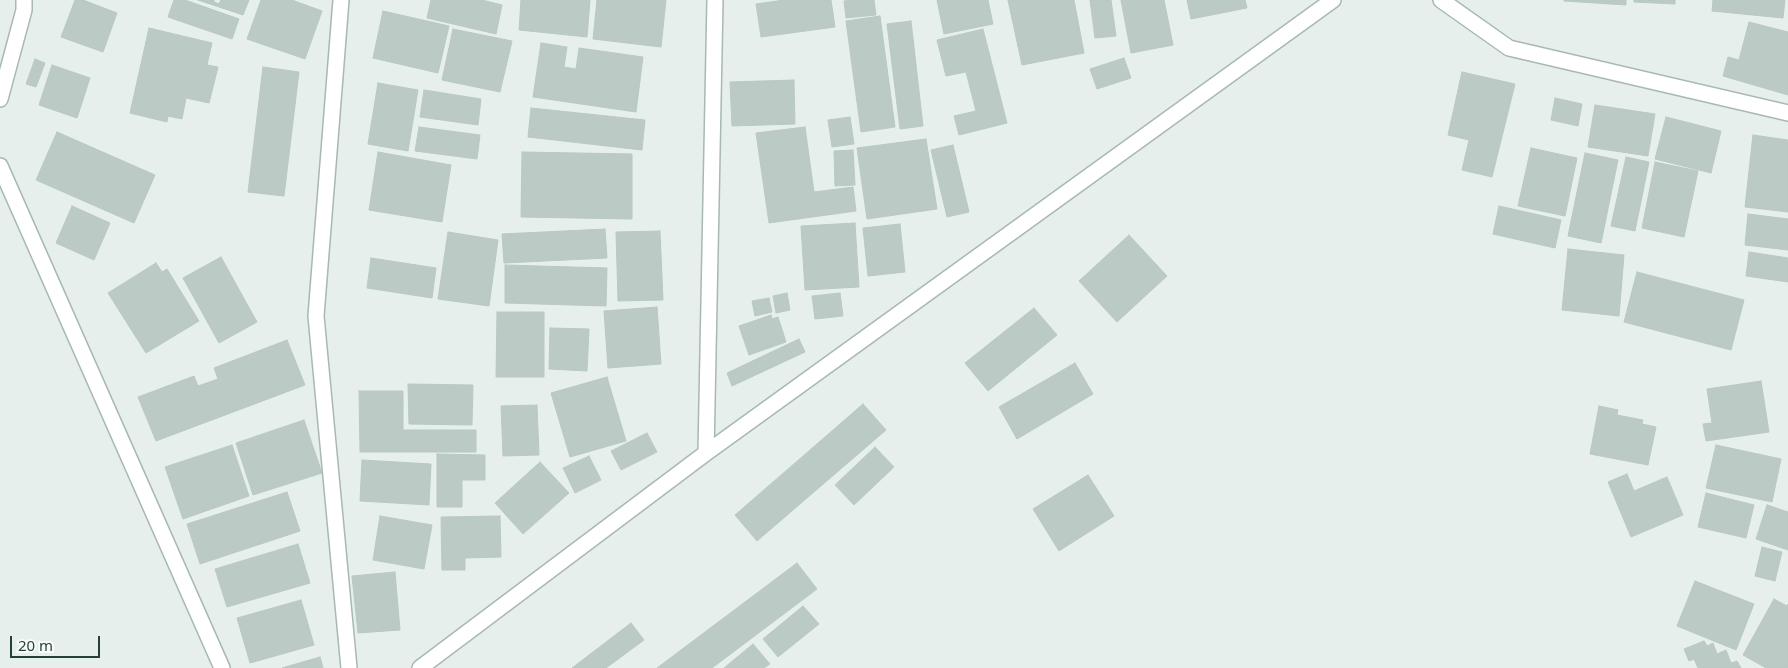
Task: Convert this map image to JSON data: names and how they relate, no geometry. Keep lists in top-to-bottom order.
{
  "scale_bar": "20 m"
}
